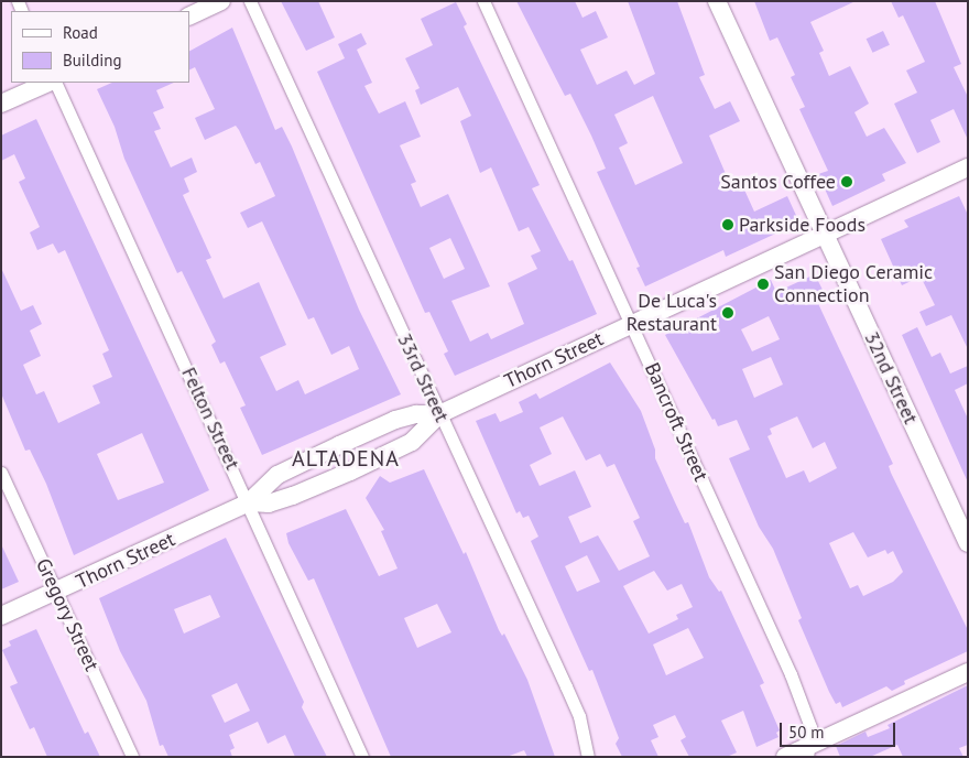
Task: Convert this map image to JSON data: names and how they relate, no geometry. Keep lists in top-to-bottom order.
{
  "streets": {
    "street": [
      "Thorn Street",
      "33rd Street",
      "32nd Street",
      "Felton Street",
      "Bancroft Street",
      "Gregory Street"
    ]
  },
  "crossings": [
    ["Thorn Street", "33rd Street"],
    ["Thorn Street", "32nd Street"],
    ["Thorn Street", "Felton Street"],
    ["Thorn Street", "Bancroft Street"],
    ["Thorn Street", "Gregory Street"]
  ],
  "districts": ["ALTADENA"],
  "places": [
    "Santos Coffee",
    "Parkside Foods",
    "San Diego Ceramic Connection",
    "De Luca's Restaurant"
  ],
  "legend": ["Road", "Building"],
  "scale_bar": "50 m"
}
